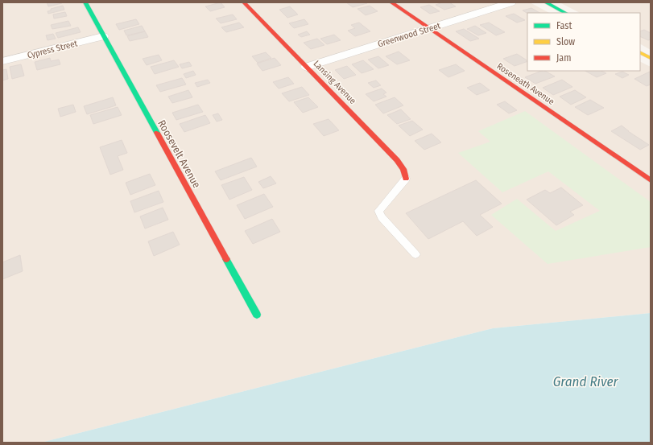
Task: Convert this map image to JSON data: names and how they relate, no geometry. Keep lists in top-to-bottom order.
{
  "streets": {
    "street": [
      "Greenwood Street",
      "Cypress Street",
      "Lansing Avenue",
      "Roseneath Avenue",
      "Roosevelt Avenue"
    ]
  },
  "crossings": [
    ["Greenwood Street", "Lansing Avenue"],
    ["Greenwood Street", "Roseneath Avenue"],
    ["Cypress Street", "Roosevelt Avenue"]
  ],
  "water": ["Grand River"],
  "legend": ["Fast", "Slow", "Jam"]
}
